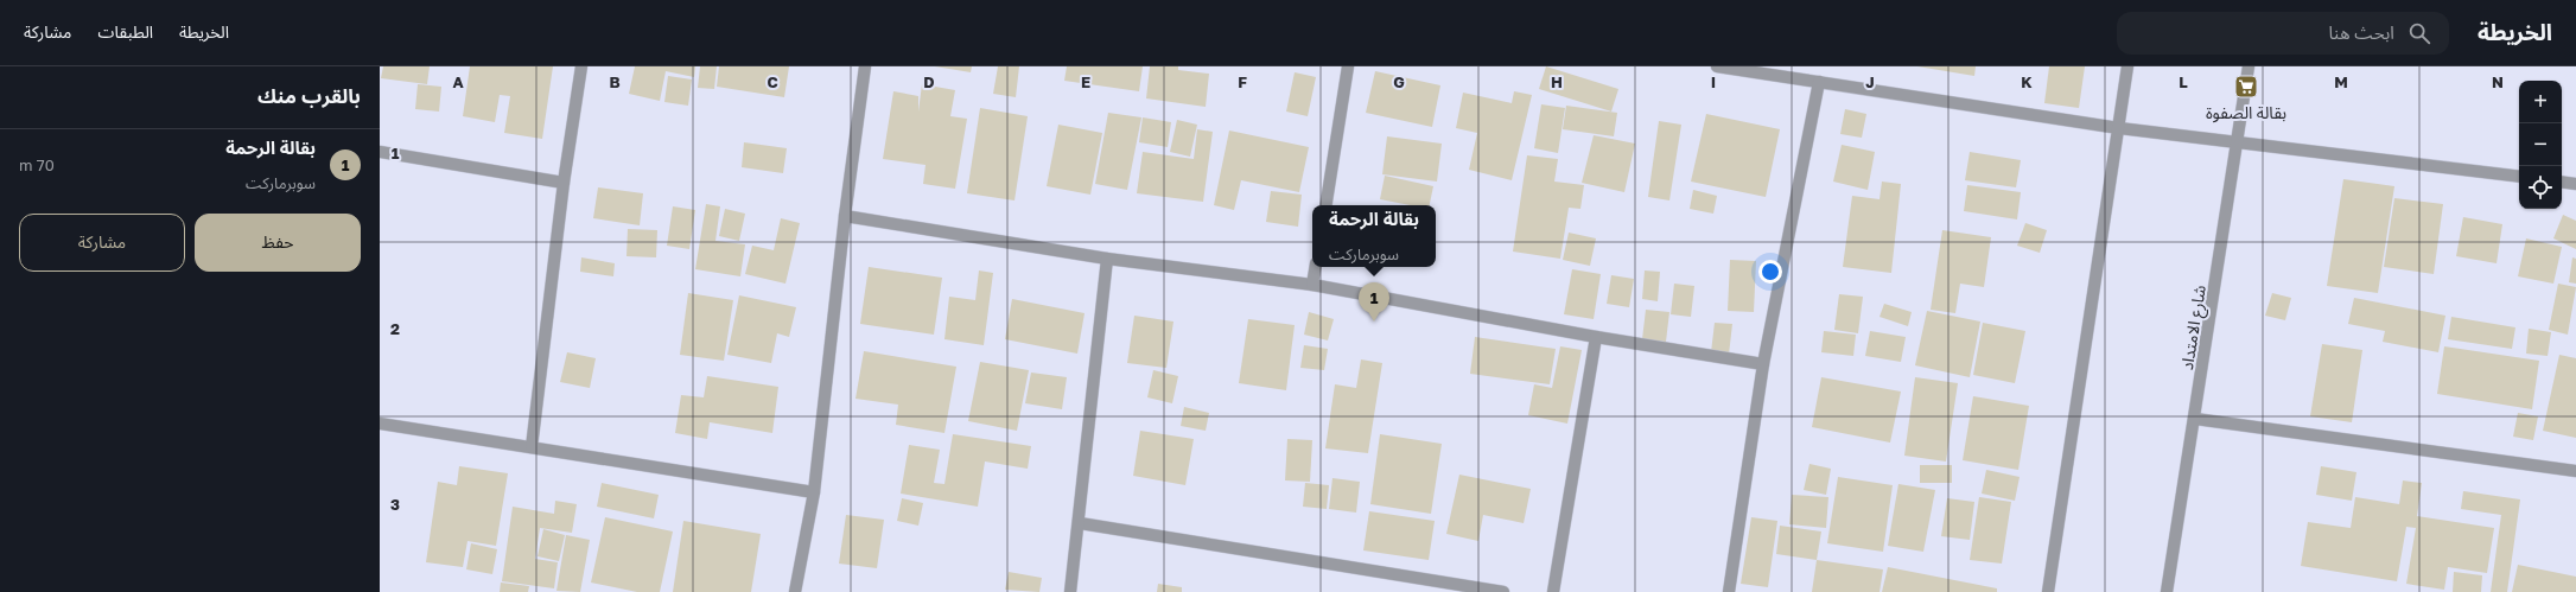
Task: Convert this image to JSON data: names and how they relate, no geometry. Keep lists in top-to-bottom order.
{
  "streets": {
    "street": ["شارع الامتداد"]
  },
  "places": {
    "supermarket": ["بقالة الصفوة"]
  },
  "page": {
    "header": "الخريطة",
    "search": "ابحث هنا",
    "nav": ["الخريطة", "الطبقات", "مشاركة"],
    "heading": "بالقرب منك",
    "map_buttons": ["+", "−"],
    "list": [
      {
        "mark": "1",
        "name": "بقالة الرحمة",
        "note": "سوبرماركت",
        "value": "70 m"
      }
    ],
    "buttons": ["حفظ", "مشاركة"],
    "popup": ["بقالة الرحمة", "سوبرماركت"],
    "pins": "1"
  },
  "grid": {
    "columns": [
      "A",
      "B",
      "C",
      "D",
      "E",
      "F",
      "G",
      "H",
      "I",
      "J",
      "K",
      "L",
      "M",
      "N"
    ],
    "rows": ["1", "2", "3"]
  }
}
